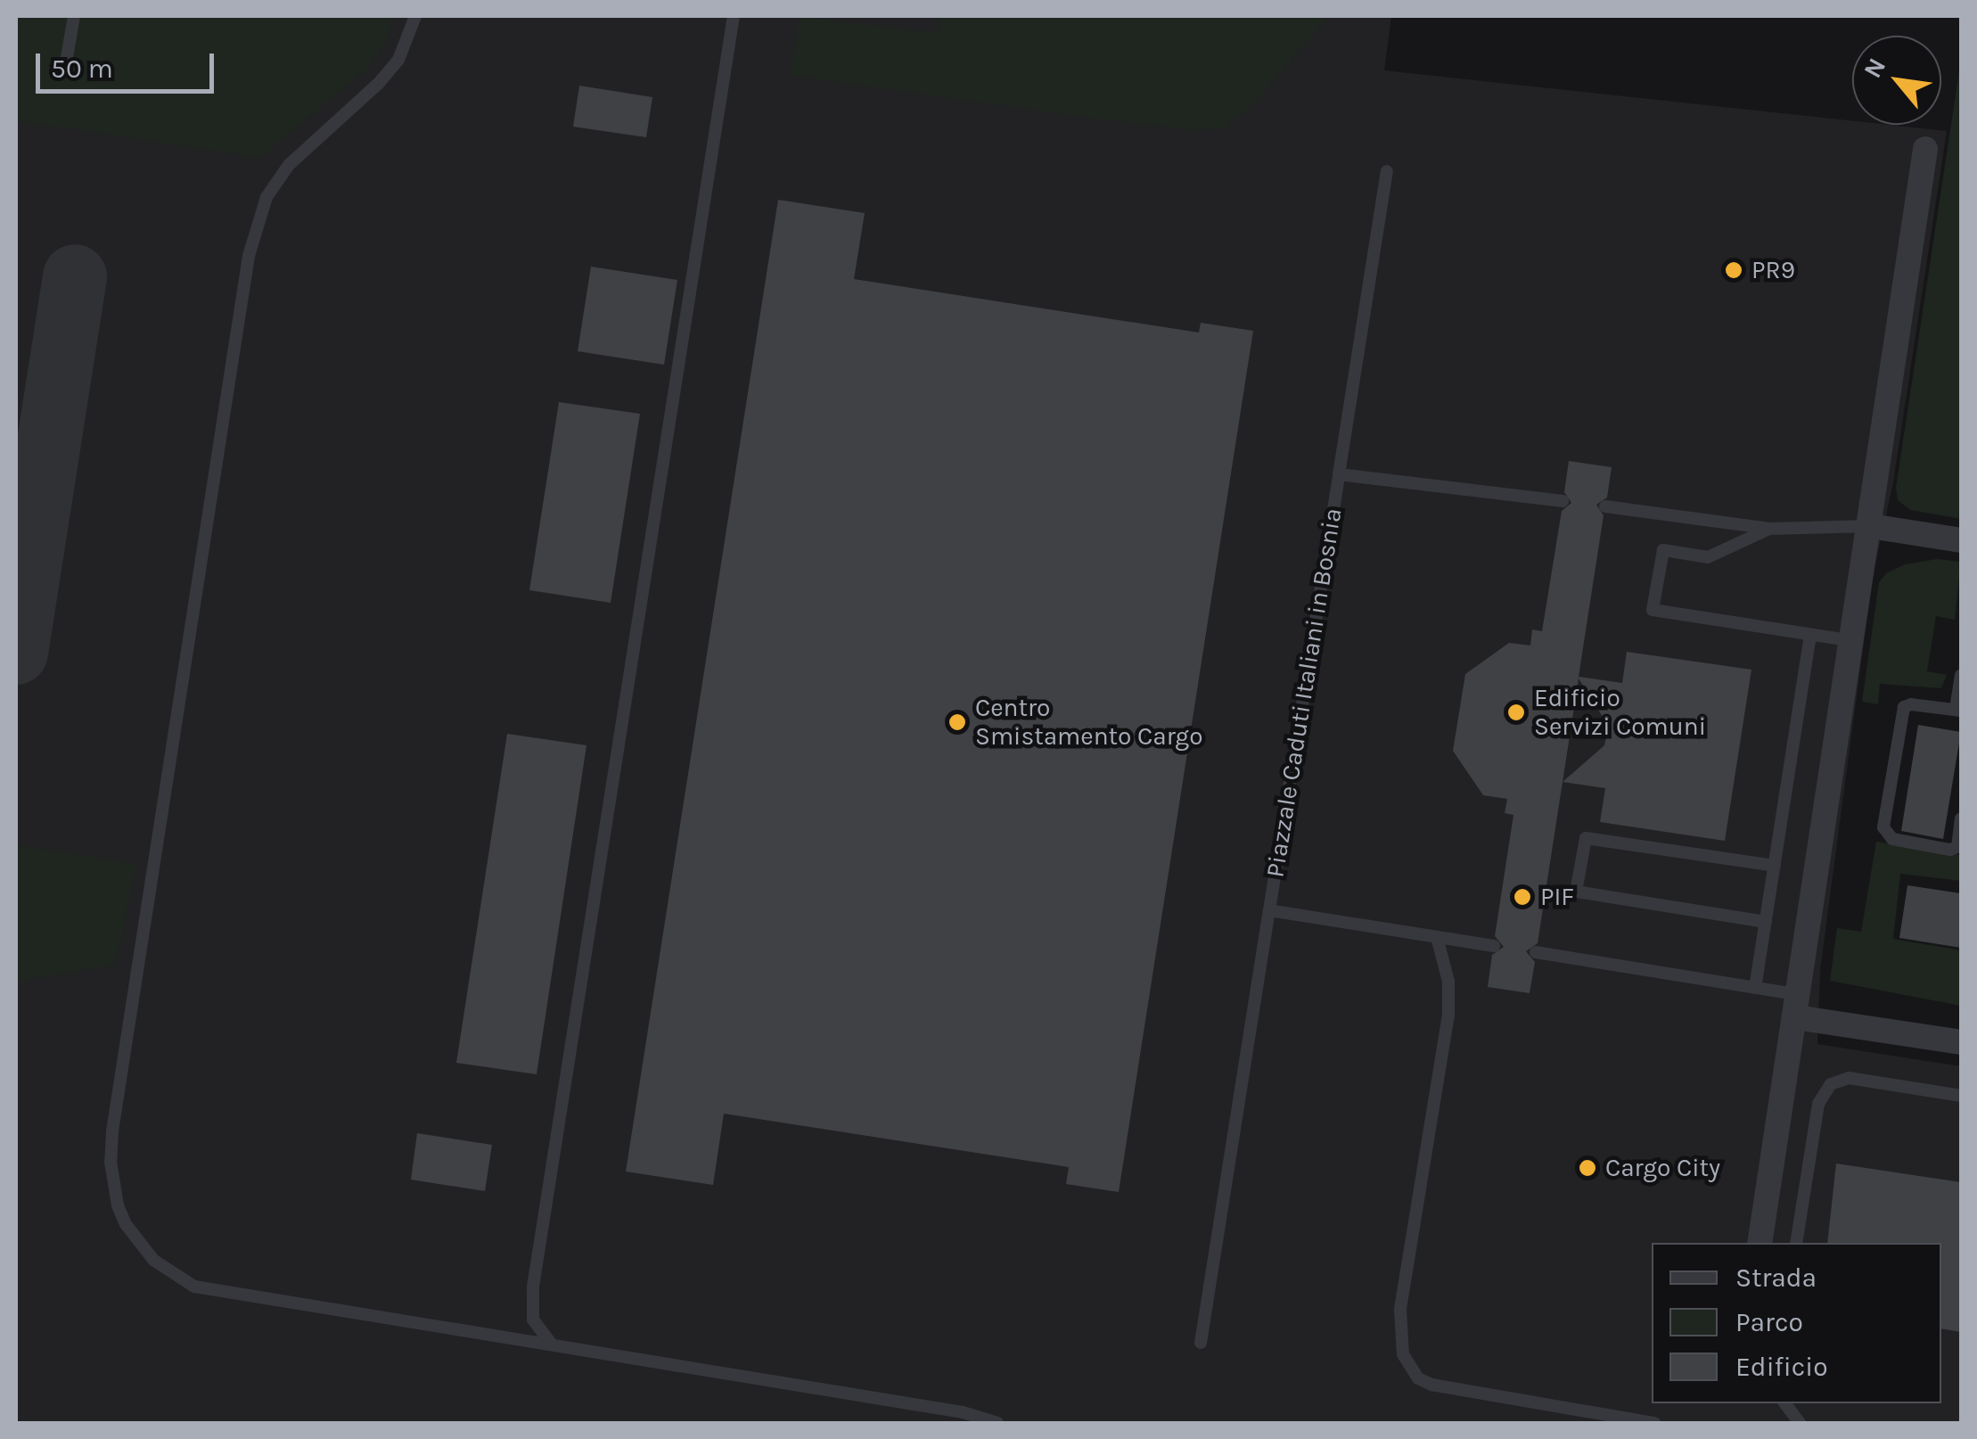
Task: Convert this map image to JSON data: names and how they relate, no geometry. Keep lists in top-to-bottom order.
{
  "streets": {
    "lane": ["Piazzale Caduti Italiani in Bosnia"]
  },
  "places": [
    "PR9",
    "Edificio Servizi Comuni",
    "Centro Smistamento Cargo",
    "PIF",
    "Cargo City"
  ],
  "legend": ["Strada", "Parco", "Edificio"],
  "scale_bar": "50 m",
  "north": "top left"
}
